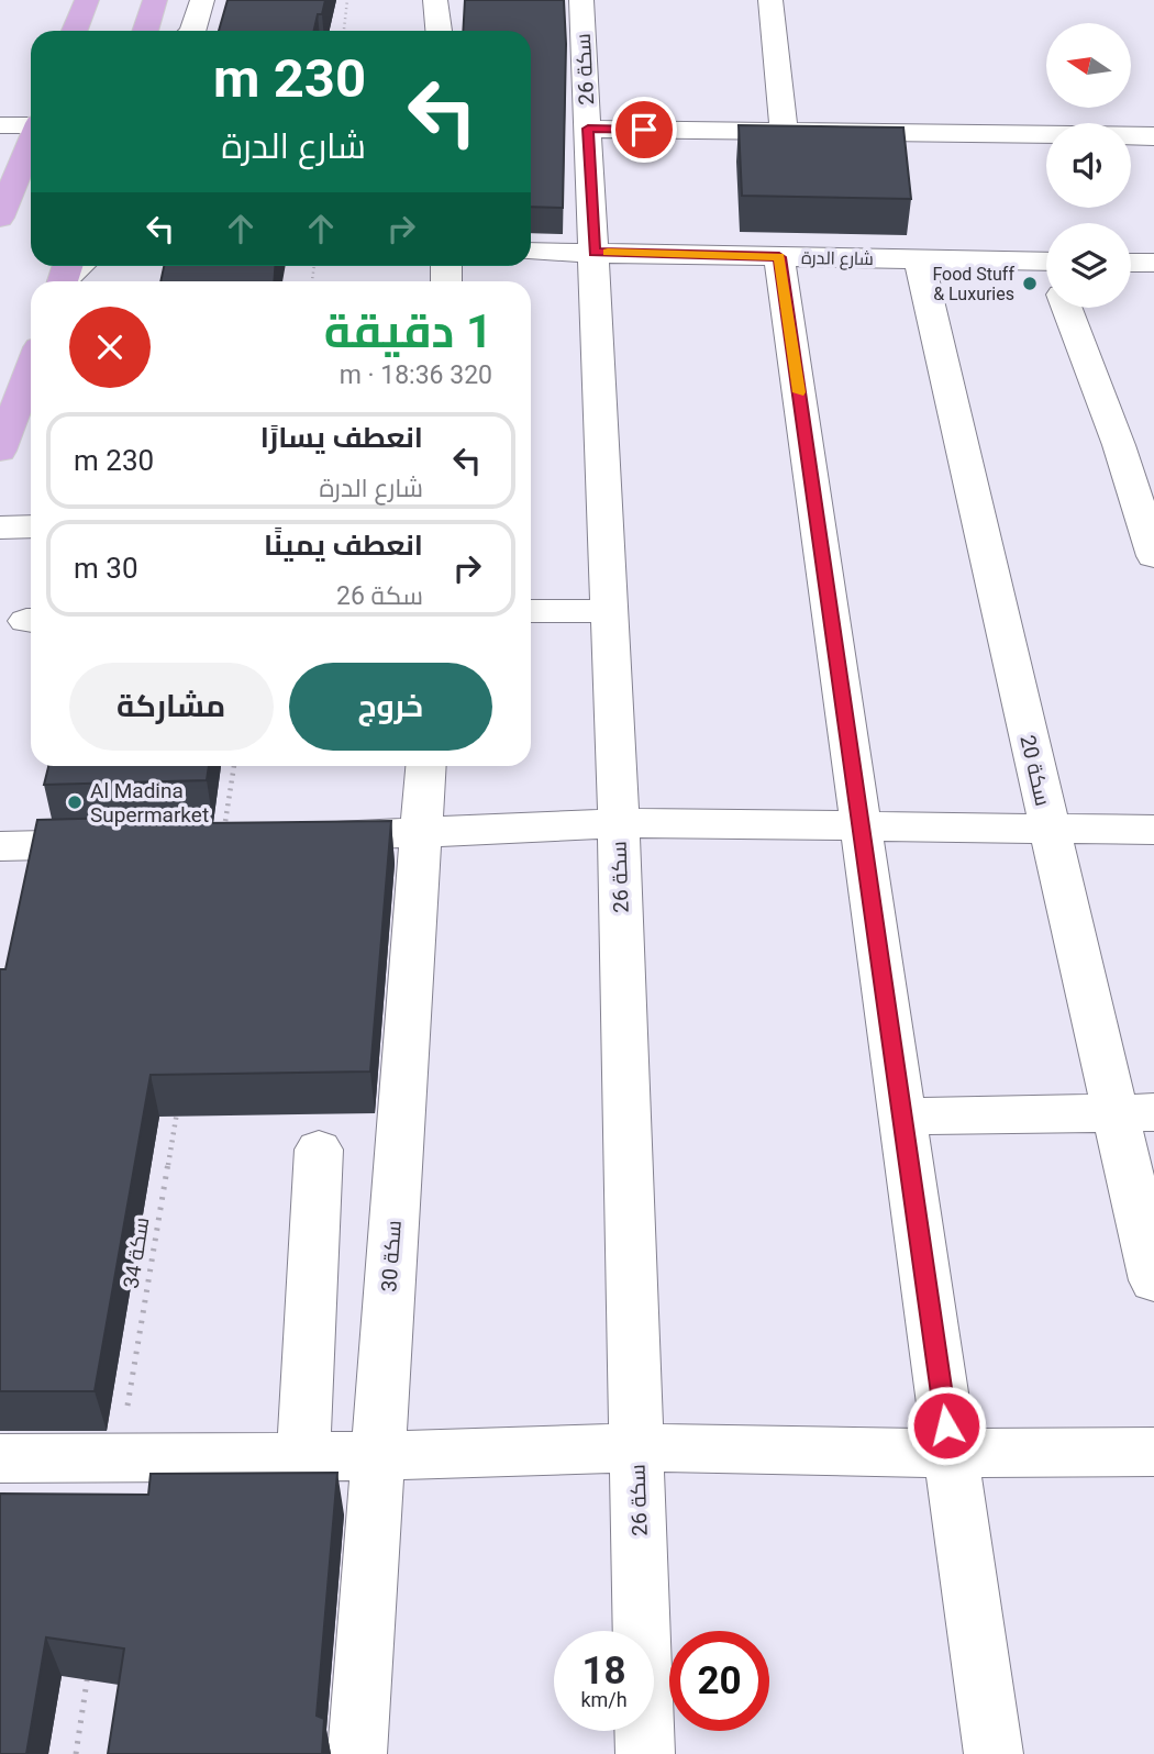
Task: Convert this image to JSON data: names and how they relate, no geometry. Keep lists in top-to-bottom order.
{
  "streets": {
    "street": [
      "سكة 26",
      "شارع الدرة",
      "سكة 20",
      "سكة 30"
    ],
    "path": ["سكة 34"]
  },
  "crossings": [
    ["سكة 26", "شارع الدرة"],
    ["شارع الدرة", "سكة 20"]
  ],
  "places": ["Food Stuff & Luxuries", "Al Madina Supermarket"],
  "north": "left",
  "page": {
    "turn": ["230 m", "شارع الدرة"],
    "heading": ["1 دقيقة", "320 m · 18:36"],
    "list": [
      {
        "name": "انعطف يسارًا",
        "note": "شارع الدرة",
        "value": "230 m"
      },
      {
        "name": "انعطف يمينًا",
        "note": "سكة 26",
        "value": "30 m"
      }
    ],
    "buttons": ["خروج", "مشاركة"],
    "speed": "18 km/h",
    "limit": "20"
  }
}
